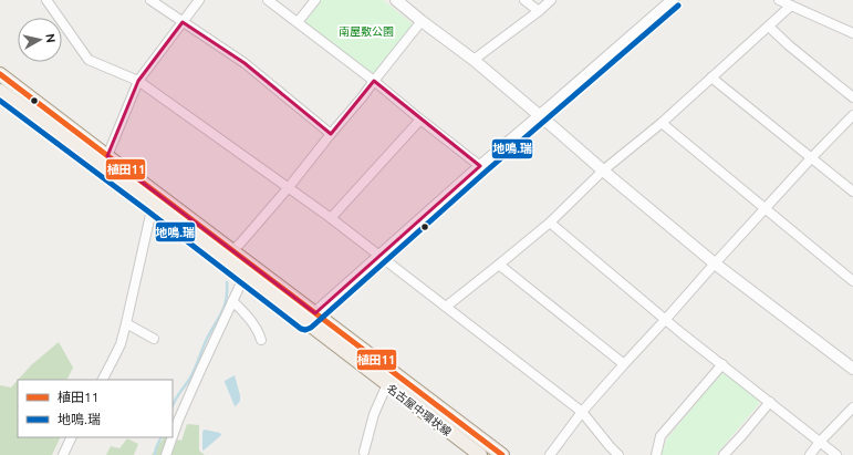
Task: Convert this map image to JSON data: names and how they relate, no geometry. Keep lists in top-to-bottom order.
{
  "streets": {
    "main road": ["名古屋中環状線"]
  },
  "parks": ["南屋敷公園"],
  "lines": ["transit line 地鳴.瑞", "transit line 植田11"],
  "legend": ["植田11", "地鳴.瑞"],
  "north": "right"
}
